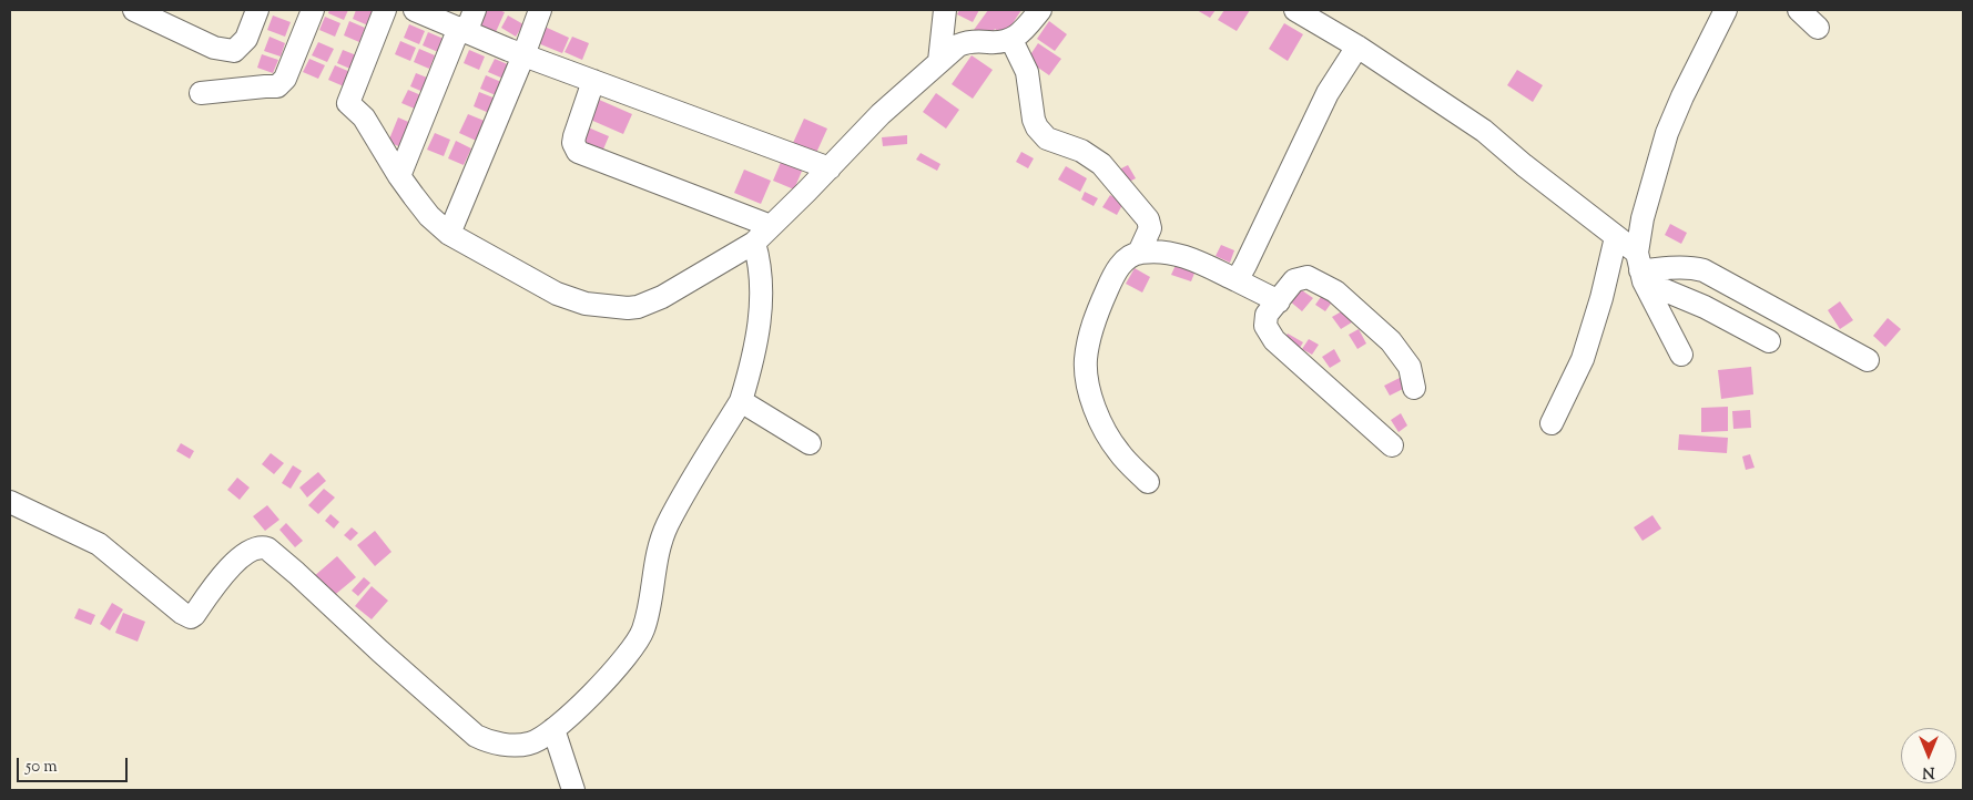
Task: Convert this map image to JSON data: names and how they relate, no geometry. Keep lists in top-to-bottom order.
{
  "scale_bar": "50 m",
  "north": "bottom"
}
